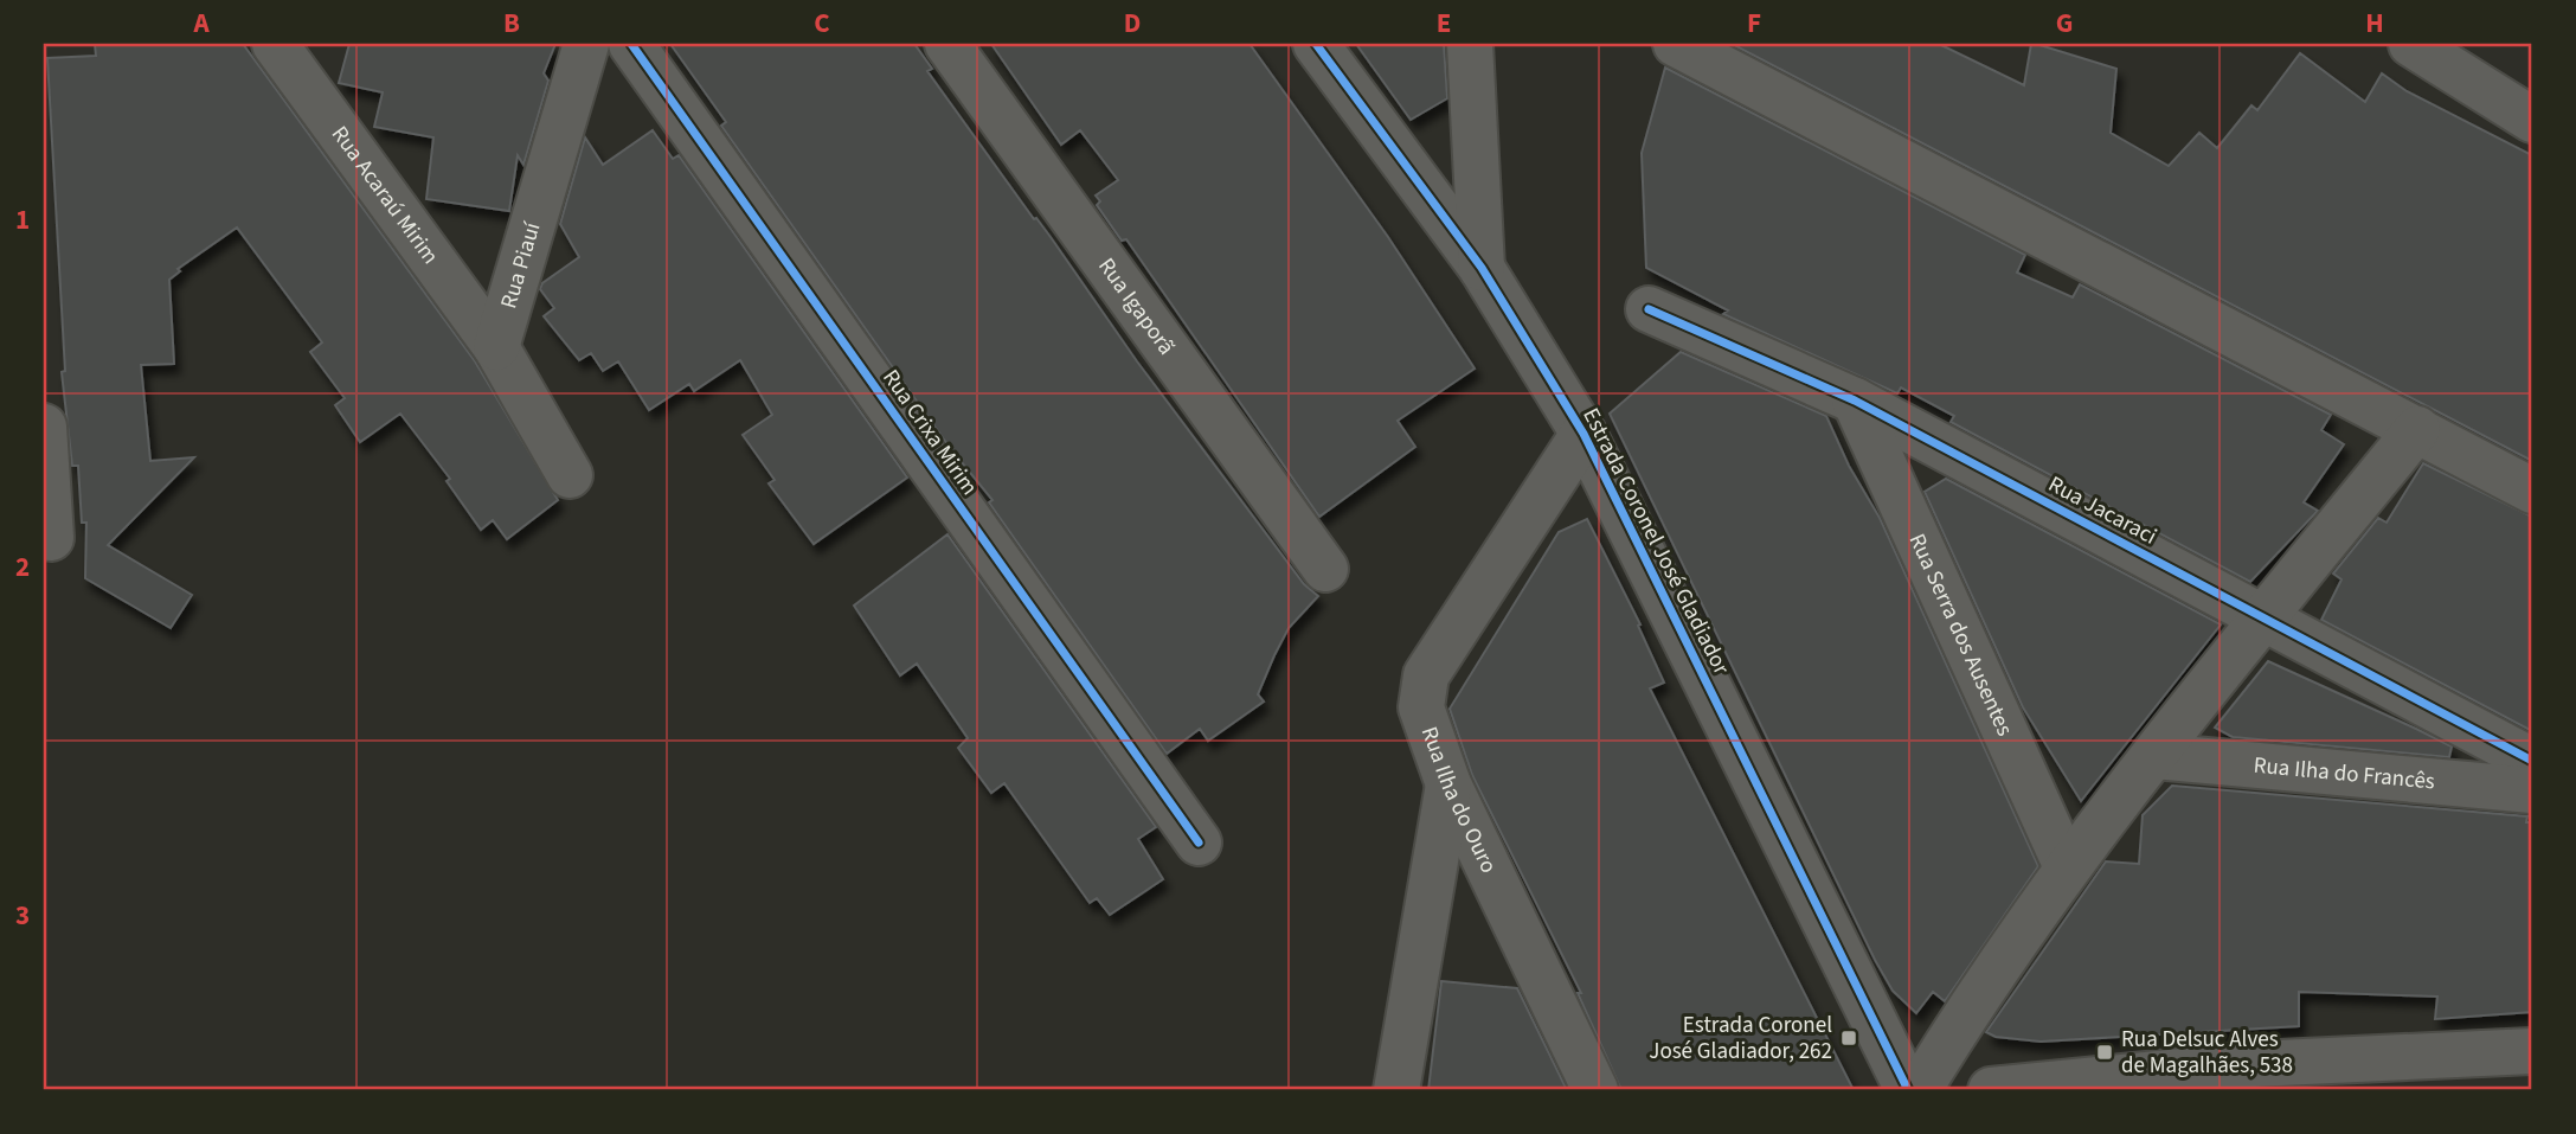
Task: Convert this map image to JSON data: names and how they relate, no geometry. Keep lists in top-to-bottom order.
{
  "streets": {
    "street": [
      "Rua Acaraú Mirim",
      "Rua Piauí",
      "Rua Igaporã",
      "Rua Crixa Mirim",
      "Rua Jacaraci",
      "Estrada Coronel José Gladiador",
      "Rua Serra dos Ausentes",
      "Rua Ilha do Francês",
      "Rua Ilha do Ouro"
    ]
  },
  "crossings": [
    ["Rua Acaraú Mirim", "Rua Piauí"],
    ["Rua Jacaraci", "Rua Serra dos Ausentes"],
    ["Estrada Coronel José Gladiador", "Rua Ilha do Ouro"]
  ],
  "places": {
    "transit": ["Estrada Coronel José Gladiador, 262", "Rua Delsuc Alves de Magalhães, 538"]
  },
  "grid": {
    "columns": [
      "A",
      "B",
      "C",
      "D",
      "E",
      "F",
      "G",
      "H"
    ],
    "rows": ["1", "2", "3"]
  }
}
